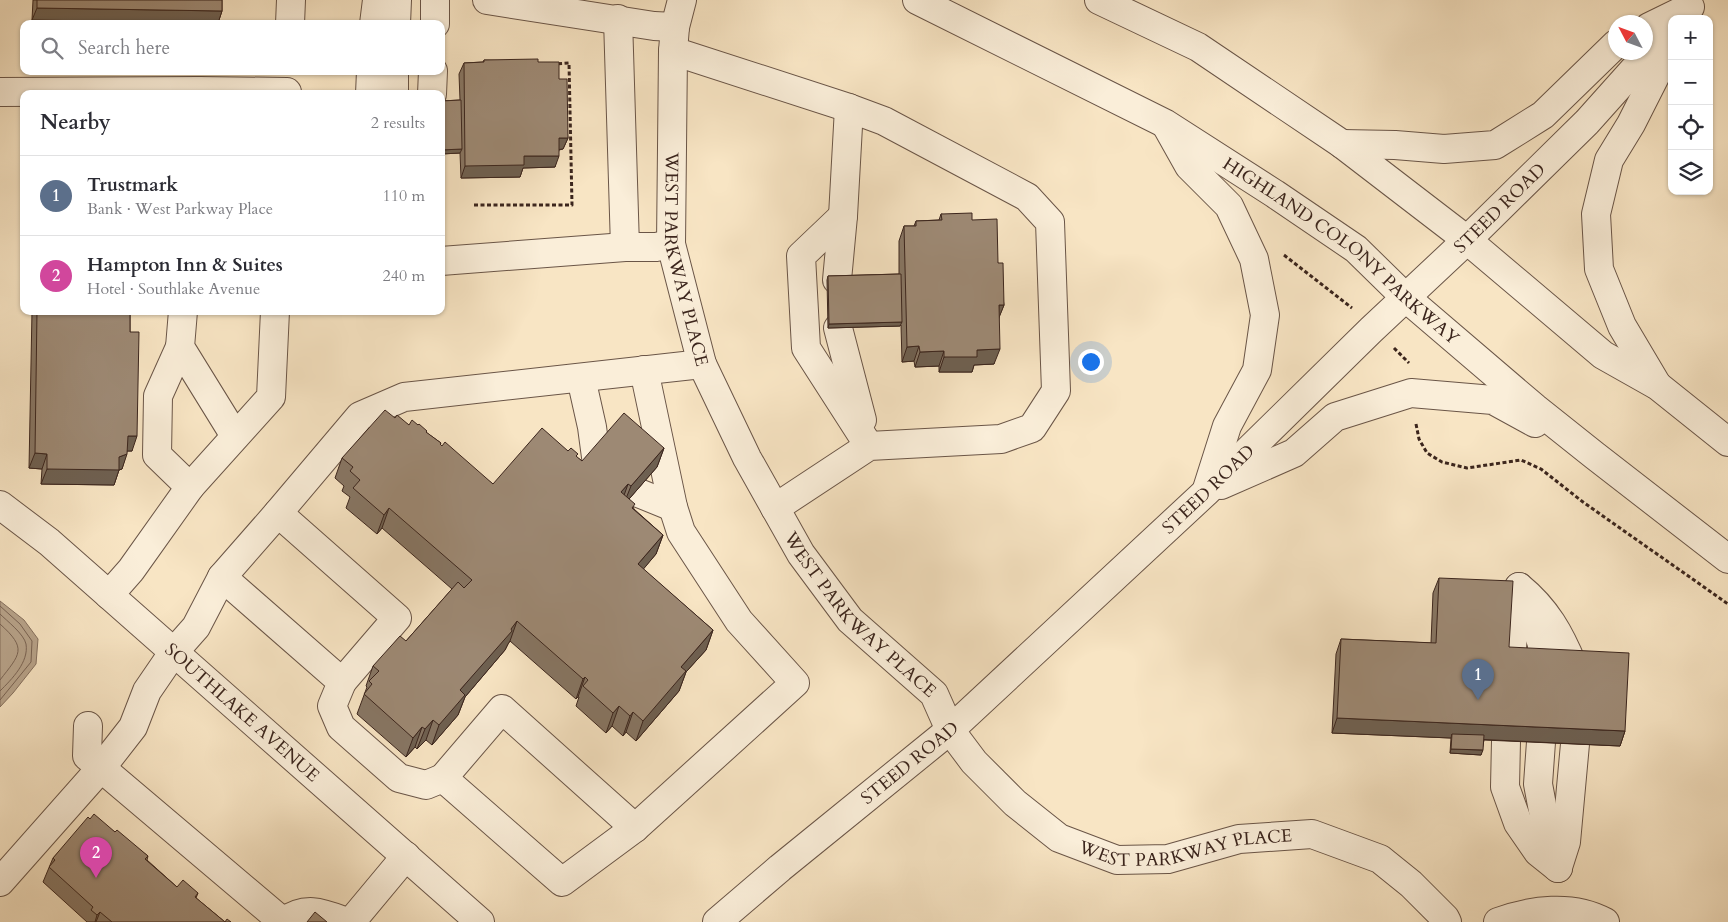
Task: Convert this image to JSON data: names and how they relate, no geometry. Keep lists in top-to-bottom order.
{
  "streets": {
    "street": [
      "STEED ROAD",
      "HIGHLAND COLONY PARKWAY",
      "WEST PARKWAY PLACE",
      "SOUTHLAKE AVENUE"
    ]
  },
  "crossings": [
    ["STEED ROAD", "HIGHLAND COLONY PARKWAY"],
    ["STEED ROAD", "WEST PARKWAY PLACE"]
  ],
  "north": "top left",
  "page": {
    "map_buttons": ["+", "−"],
    "search": "Search here",
    "heading": ["Nearby", "2 results"],
    "list": [
      {
        "mark": "1",
        "name": "Trustmark",
        "note": "Bank · West Parkway Place",
        "value": "110 m"
      },
      {
        "mark": "2",
        "name": "Hampton Inn & Suites",
        "note": "Hotel · Southlake Avenue",
        "value": "240 m"
      }
    ],
    "pins": ["1", "2"]
  }
}
